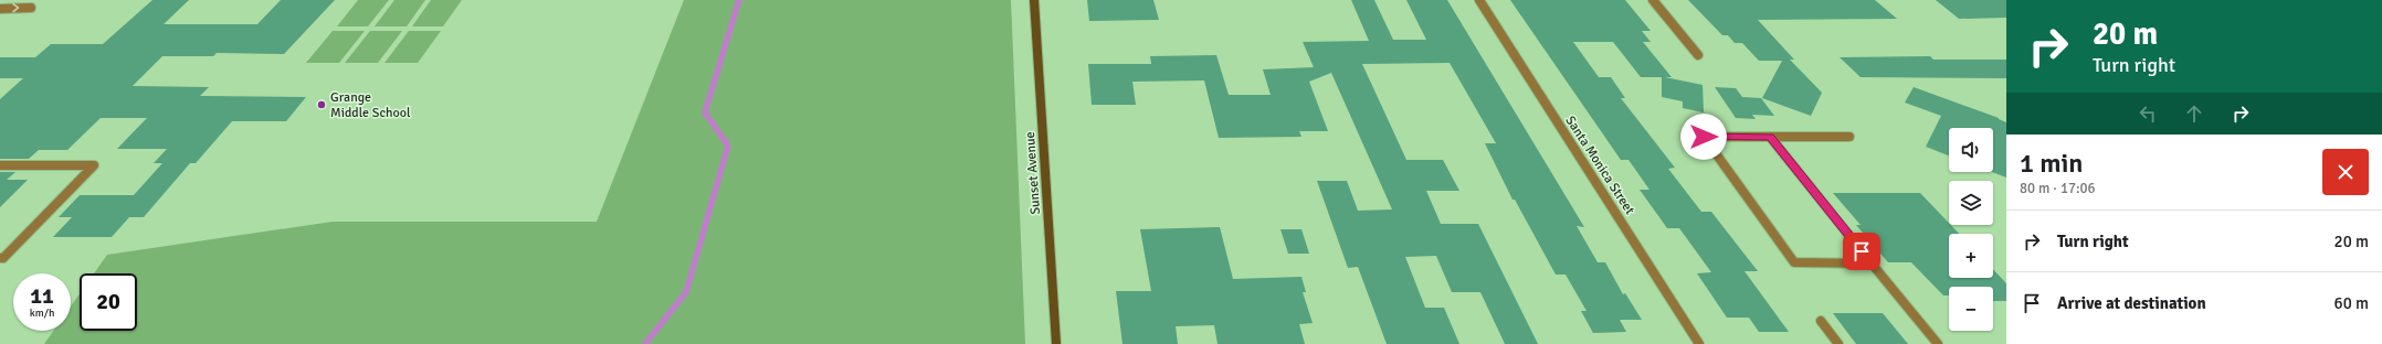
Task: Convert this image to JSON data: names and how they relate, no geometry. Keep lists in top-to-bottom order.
{
  "streets": {
    "main road": ["Sunset Avenue"],
    "street": ["Santa Monica Street"]
  },
  "places": ["Grange Middle School"],
  "page": {
    "turn": ["20 m", "Turn right"],
    "map_buttons": ["+", "−"],
    "heading": ["1 min", "80 m · 17:06"],
    "list": [
      {
        "name": "Turn right",
        "value": "20 m"
      },
      {
        "name": "Arrive at destination",
        "value": "60 m"
      }
    ],
    "speed": "11 km/h",
    "limit": "20"
  }
}
